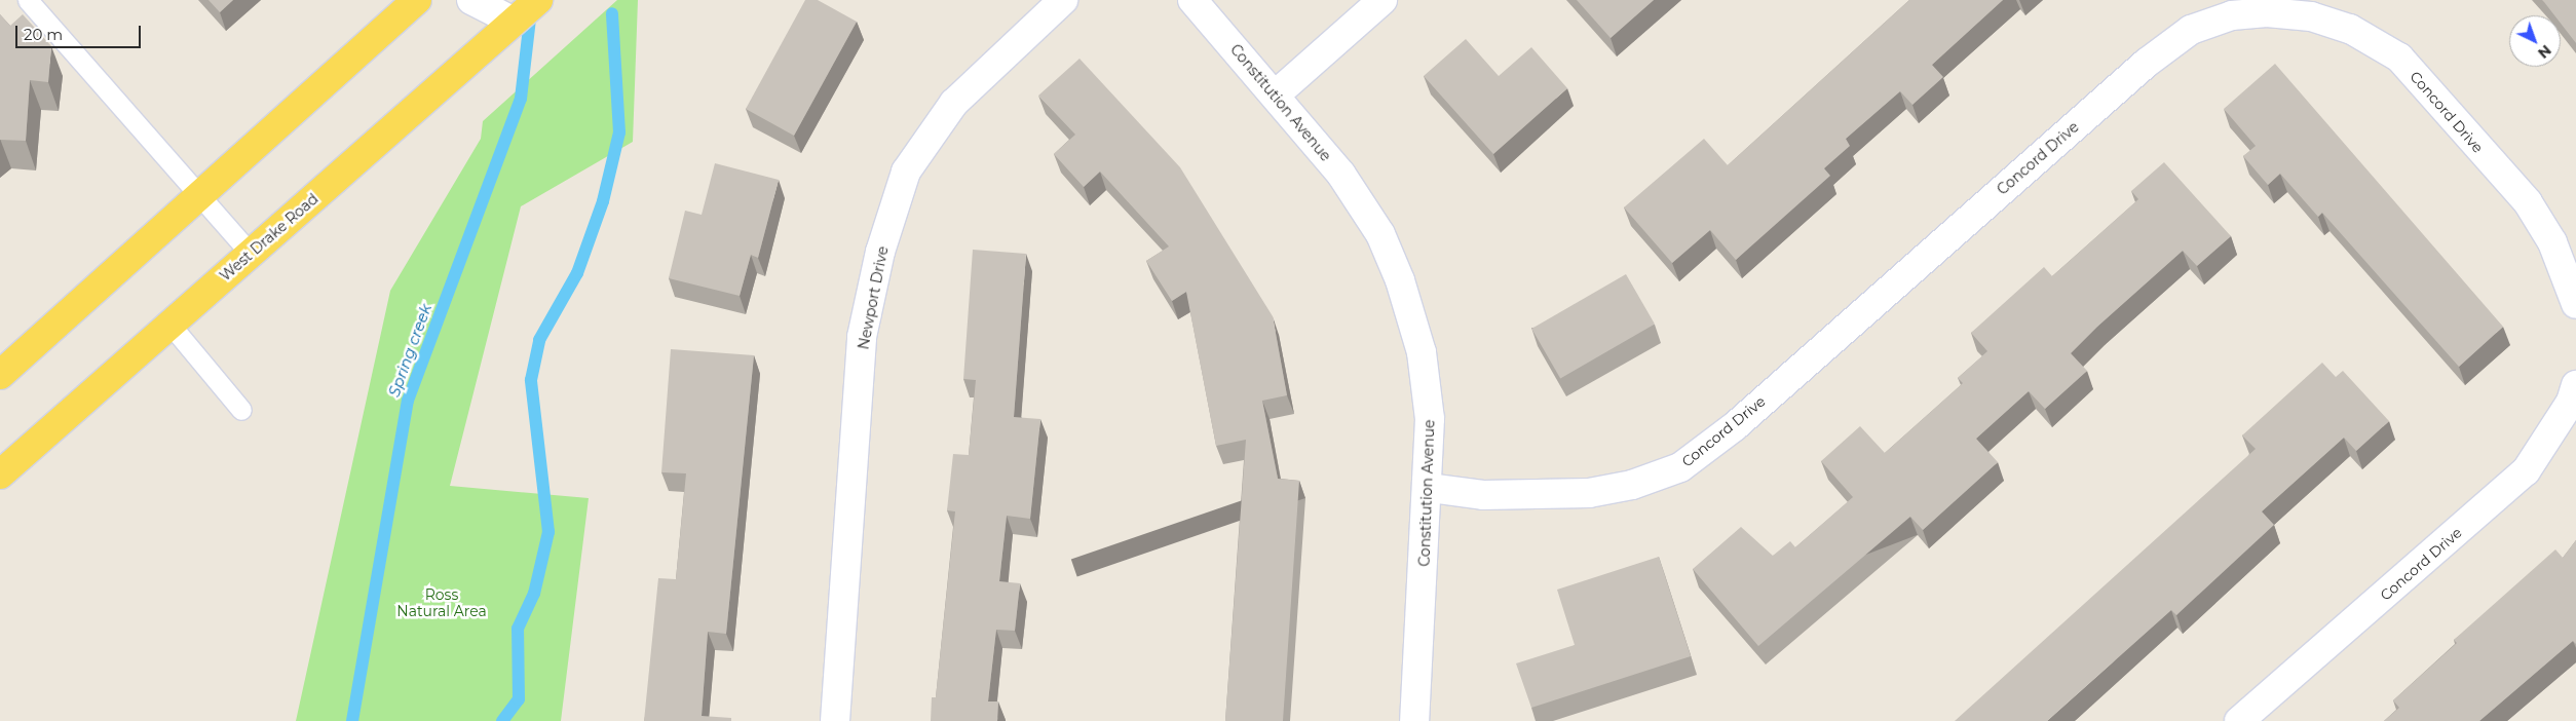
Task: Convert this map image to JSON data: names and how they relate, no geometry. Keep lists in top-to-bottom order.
{
  "streets": {
    "main road": ["West Drake Road"],
    "street": ["Constitution Avenue", "Concord Drive", "Newport Drive"]
  },
  "crossings": [
    ["Constitution Avenue", "Concord Drive"]
  ],
  "water": ["Spring creek"],
  "parks": ["Ross Natural Area"],
  "scale_bar": "20 m",
  "north": "bottom right"
}
